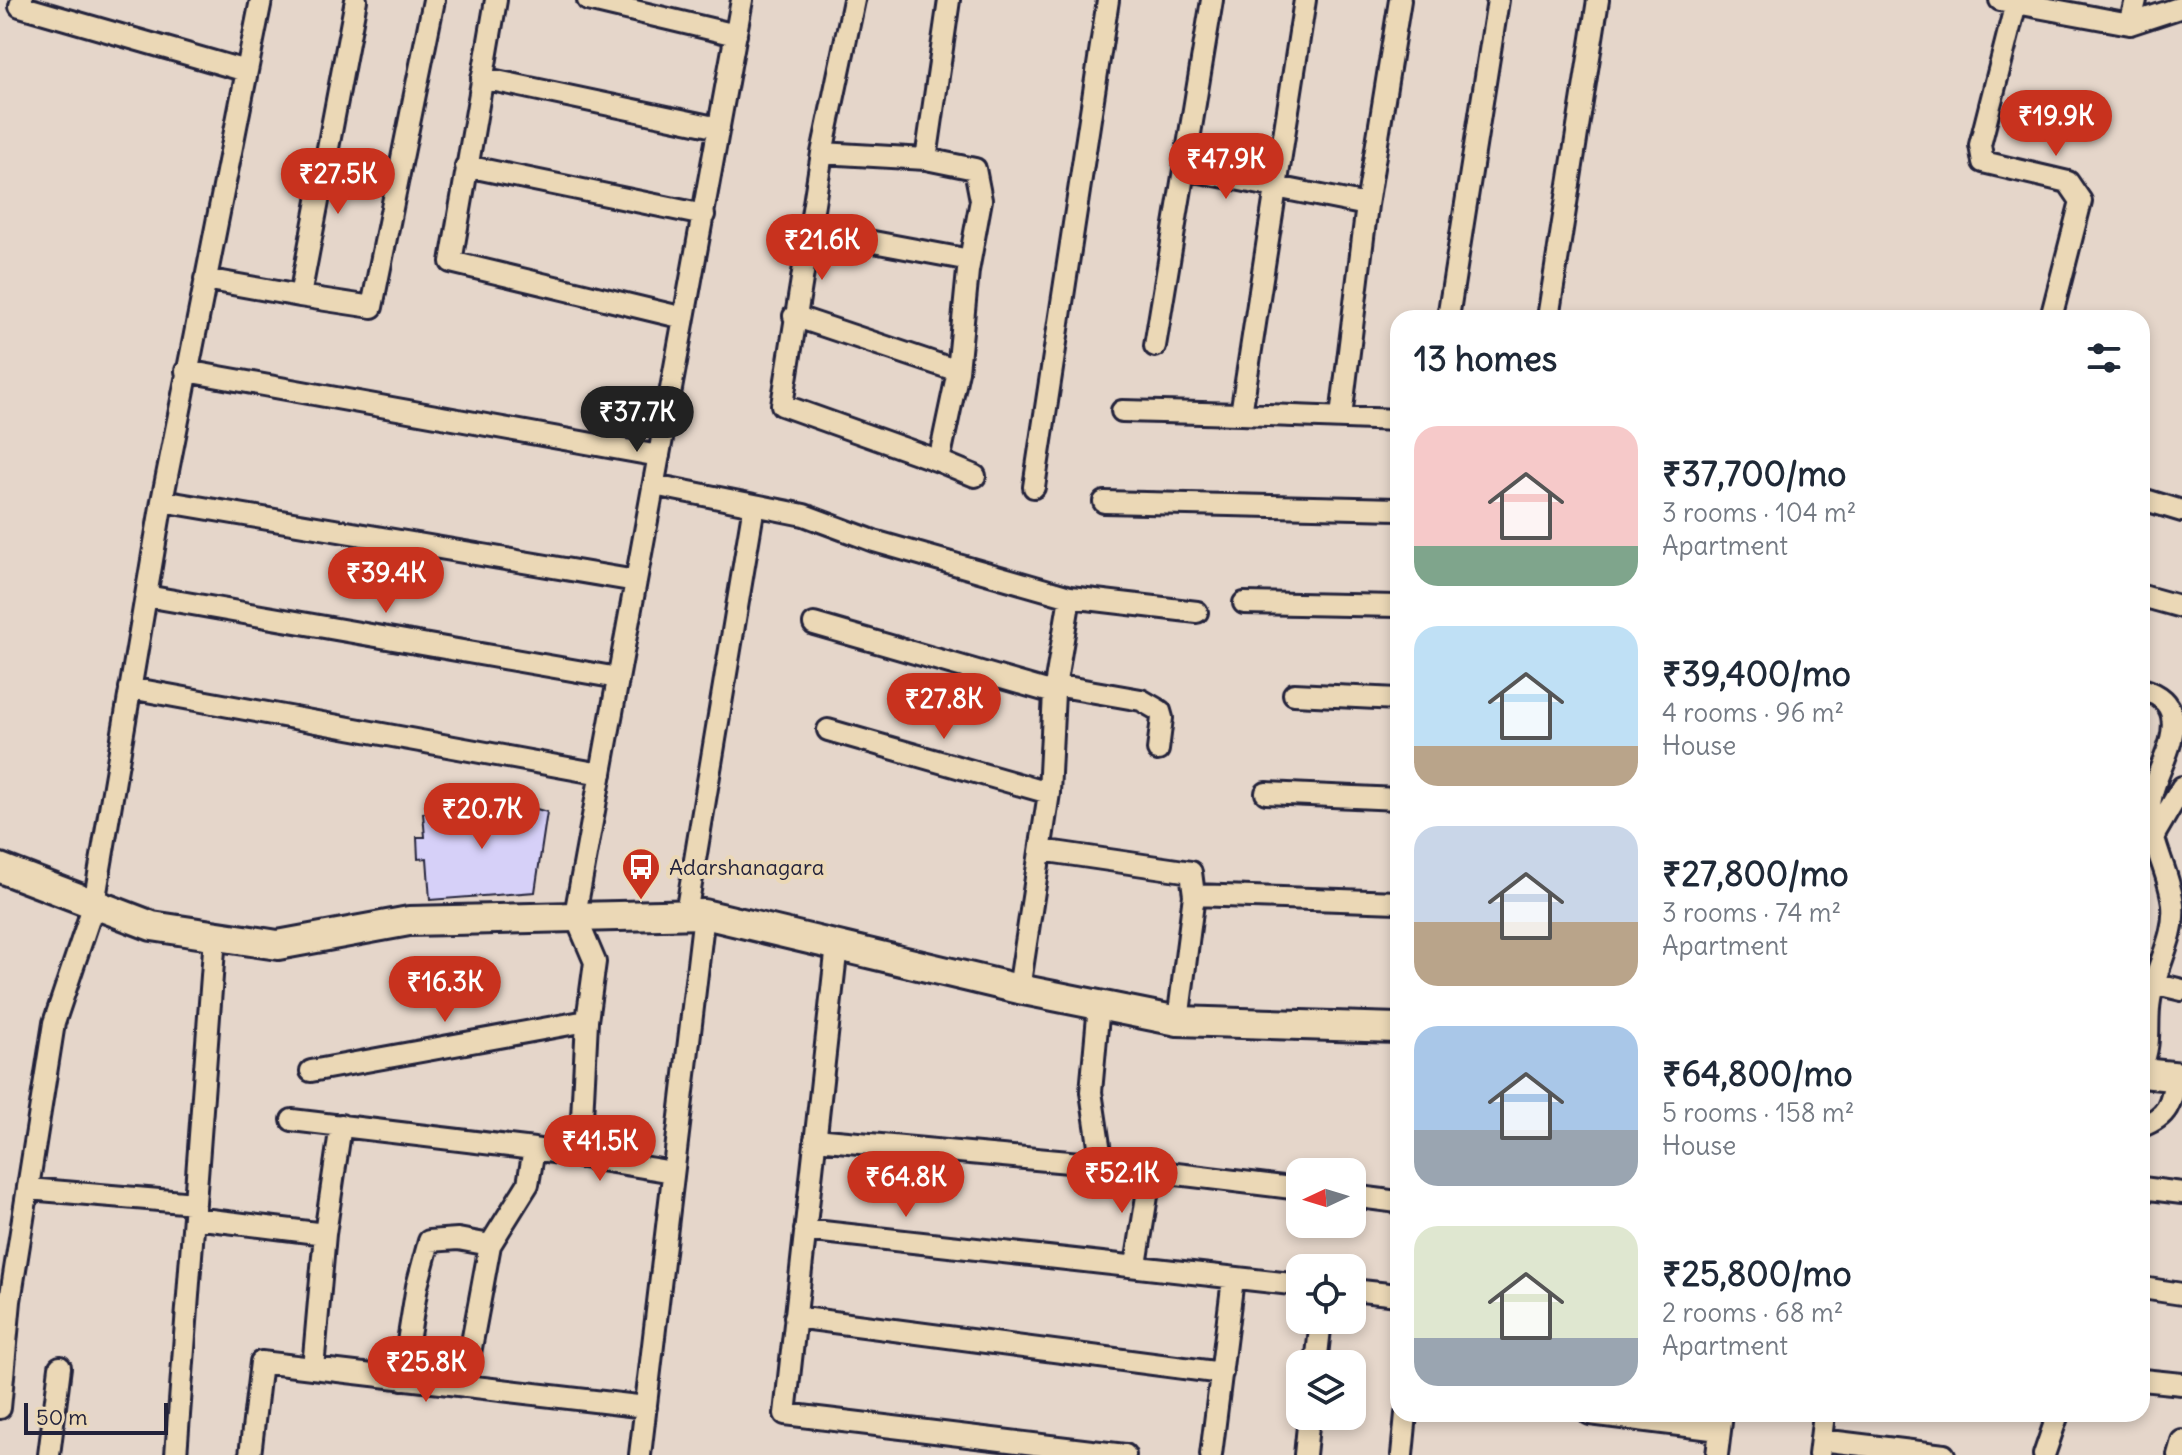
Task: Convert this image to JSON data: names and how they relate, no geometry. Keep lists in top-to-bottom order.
{
  "places": {
    "bus stop": ["Adarshanagara"]
  },
  "scale_bar": "50 m",
  "north": "left",
  "page": {
    "price": [
      "₹19.9K",
      "₹47.9K",
      "₹27.5K",
      "₹21.6K",
      "₹37.7K",
      "₹39.4K",
      "₹27.8K",
      "₹20.7K",
      "₹16.3K",
      "₹41.5K",
      "₹52.1K",
      "₹64.8K",
      "₹25.8K"
    ],
    "heading": "13 homes",
    "list": [
      {
        "name": "₹37,700/mo",
        "note": "3 rooms · 104 m² · Apartment"
      },
      {
        "name": "₹39,400/mo",
        "note": "4 rooms · 96 m² · House"
      },
      {
        "name": "₹27,800/mo",
        "note": "3 rooms · 74 m² · Apartment"
      },
      {
        "name": "₹64,800/mo",
        "note": "5 rooms · 158 m² · House"
      },
      {
        "name": "₹25,800/mo",
        "note": "2 rooms · 68 m² · Apartment"
      }
    ],
    "scale": "50 m"
  }
}
